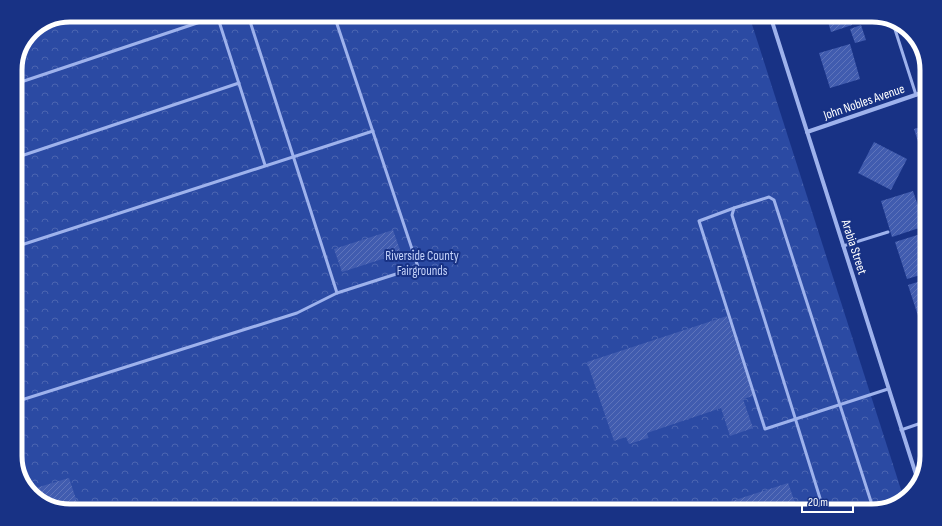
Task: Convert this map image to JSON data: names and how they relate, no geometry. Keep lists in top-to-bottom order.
{
  "streets": {
    "street": ["John Nobles Avenue", "Arabia Street"]
  },
  "crossings": [
    ["John Nobles Avenue", "Arabia Street"]
  ],
  "parks": ["Riverside County Fairgrounds"],
  "scale_bar": "20 m"
}
